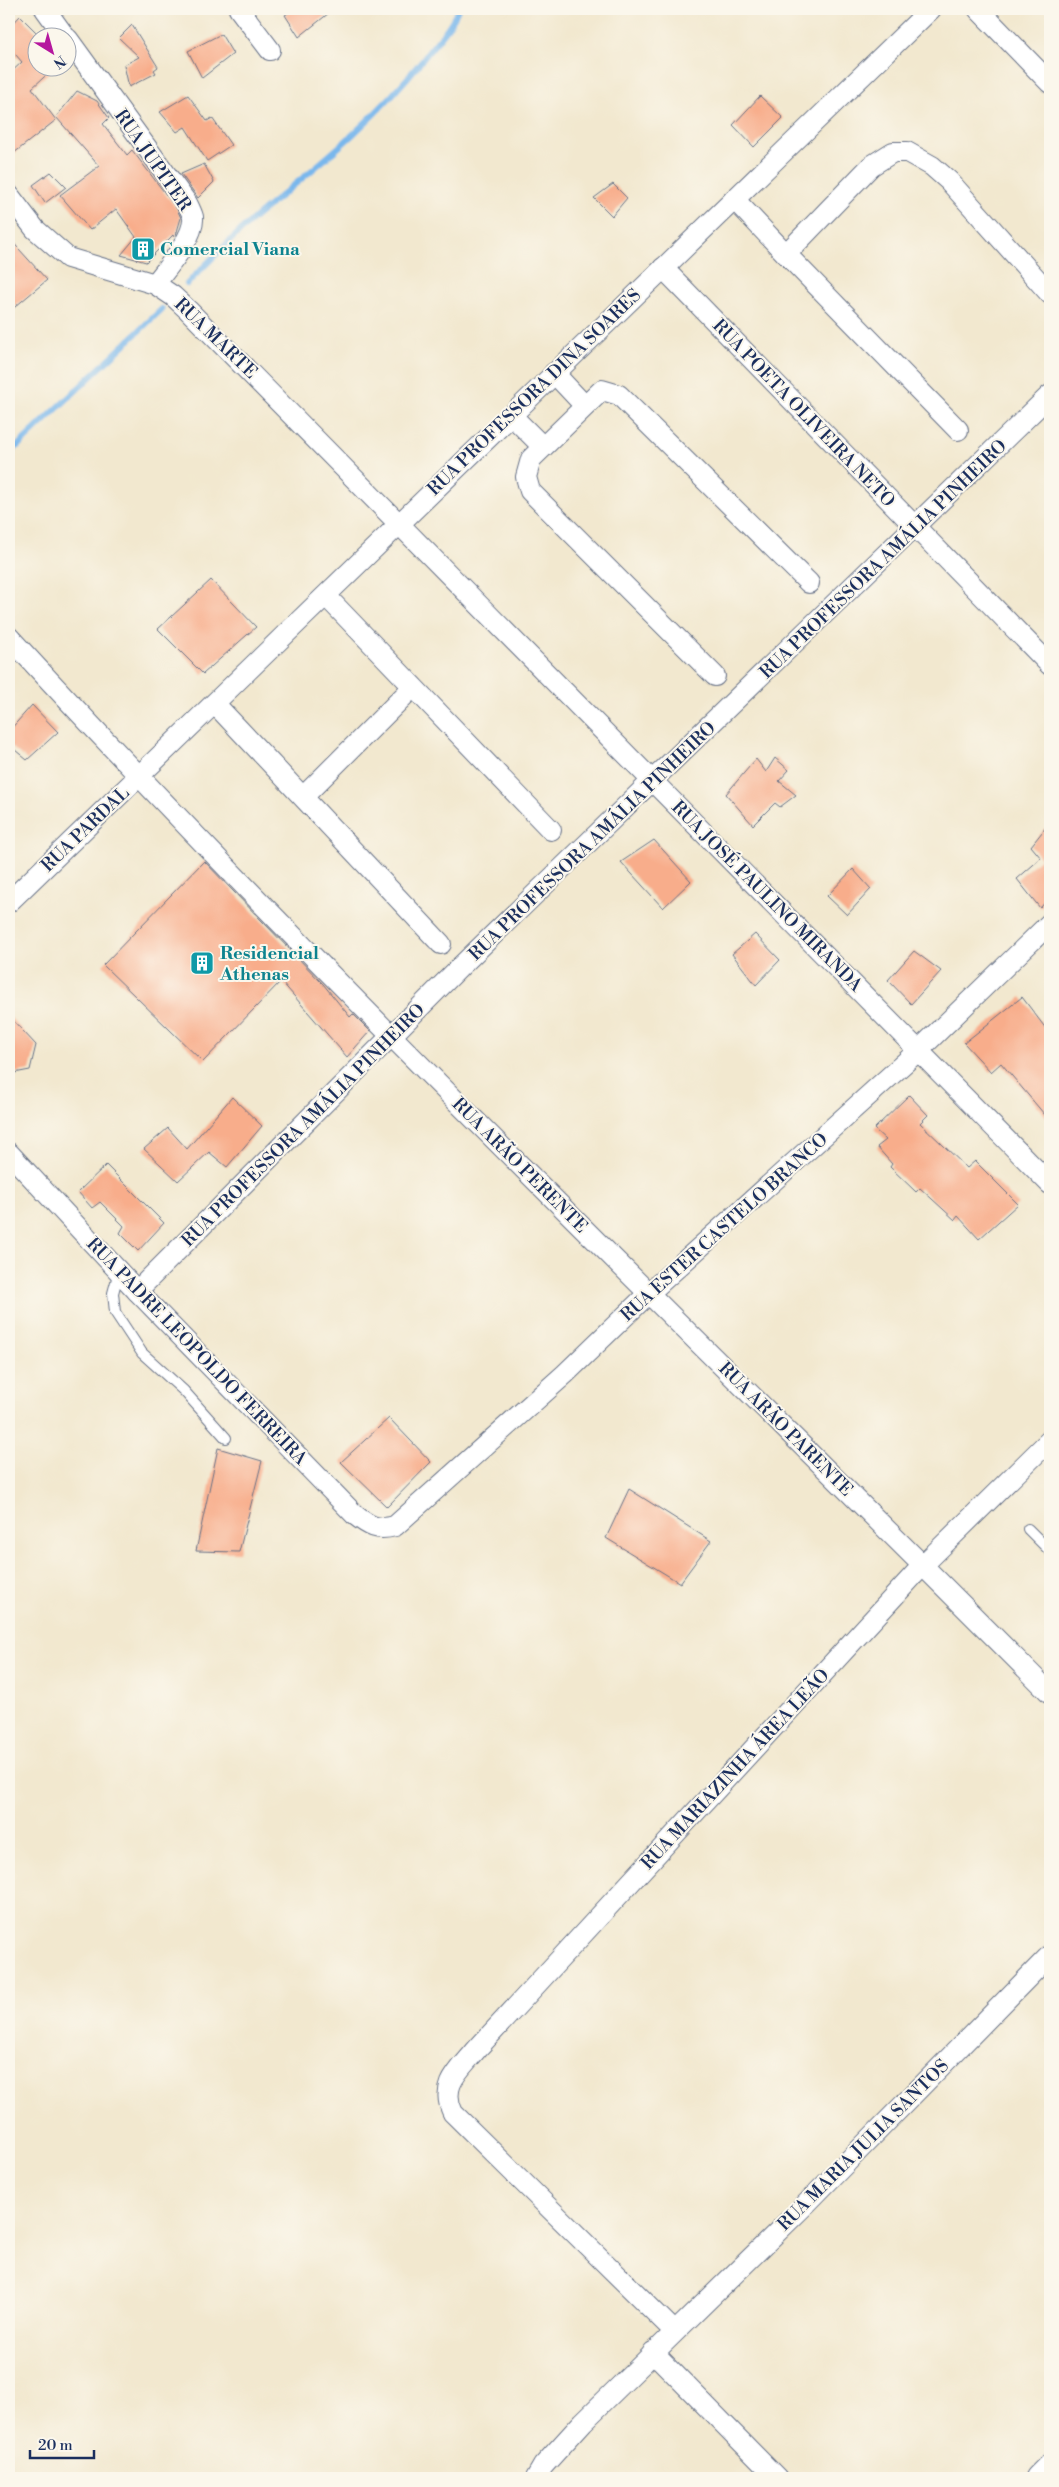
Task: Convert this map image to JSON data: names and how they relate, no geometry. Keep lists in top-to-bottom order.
{
  "streets": {
    "street": [
      "RUA JUPITER",
      "RUA MARTE",
      "RUA PROFESSORA DINA SOARES",
      "RUA POETA OLIVEIRA NETO",
      "RUA PROFESSORA AMÁLIA PINHEIRO",
      "RUA PARDAL",
      "RUA JOSÉ PAULINO MIRANDA",
      "RUA ARÃO PERENTE",
      "RUA ESTER CASTELO BRANCO",
      "RUA PADRE LEOPOLDO FERREIRA",
      "RUA ARÃO PARENTE",
      "RUA MARIAZINHA ÁREA LEÃO",
      "RUA MARIA JULIA SANTOS"
    ]
  },
  "crossings": [
    ["RUA JUPITER", "RUA MARTE"],
    ["RUA MARTE", "RUA PROFESSORA DINA SOARES"],
    ["RUA MARTE", "RUA JOSÉ PAULINO MIRANDA"],
    ["RUA PROFESSORA DINA SOARES", "RUA POETA OLIVEIRA NETO"],
    ["RUA PROFESSORA DINA SOARES", "RUA PARDAL"],
    ["RUA PROFESSORA DINA SOARES", "RUA JOSÉ PAULINO MIRANDA"],
    ["RUA POETA OLIVEIRA NETO", "RUA PROFESSORA AMÁLIA PINHEIRO"],
    ["RUA PROFESSORA AMÁLIA PINHEIRO", "RUA JOSÉ PAULINO MIRANDA"],
    ["RUA PROFESSORA AMÁLIA PINHEIRO", "RUA ARÃO PERENTE"],
    ["RUA PROFESSORA AMÁLIA PINHEIRO", "RUA PADRE LEOPOLDO FERREIRA"],
    ["RUA JOSÉ PAULINO MIRANDA", "RUA ESTER CASTELO BRANCO"],
    ["RUA ARÃO PERENTE", "RUA ESTER CASTELO BRANCO"],
    ["RUA ARÃO PERENTE", "RUA ARÃO PARENTE"],
    ["RUA ESTER CASTELO BRANCO", "RUA PADRE LEOPOLDO FERREIRA"],
    ["RUA ESTER CASTELO BRANCO", "RUA ARÃO PARENTE"],
    ["RUA ARÃO PARENTE", "RUA MARIAZINHA ÁREA LEÃO"],
    ["RUA MARIAZINHA ÁREA LEÃO", "RUA MARIA JULIA SANTOS"]
  ],
  "places": {
    "building": ["Comercial Viana", "Residencial Athenas"]
  },
  "scale_bar": "20 m",
  "north": "bottom right"
}
